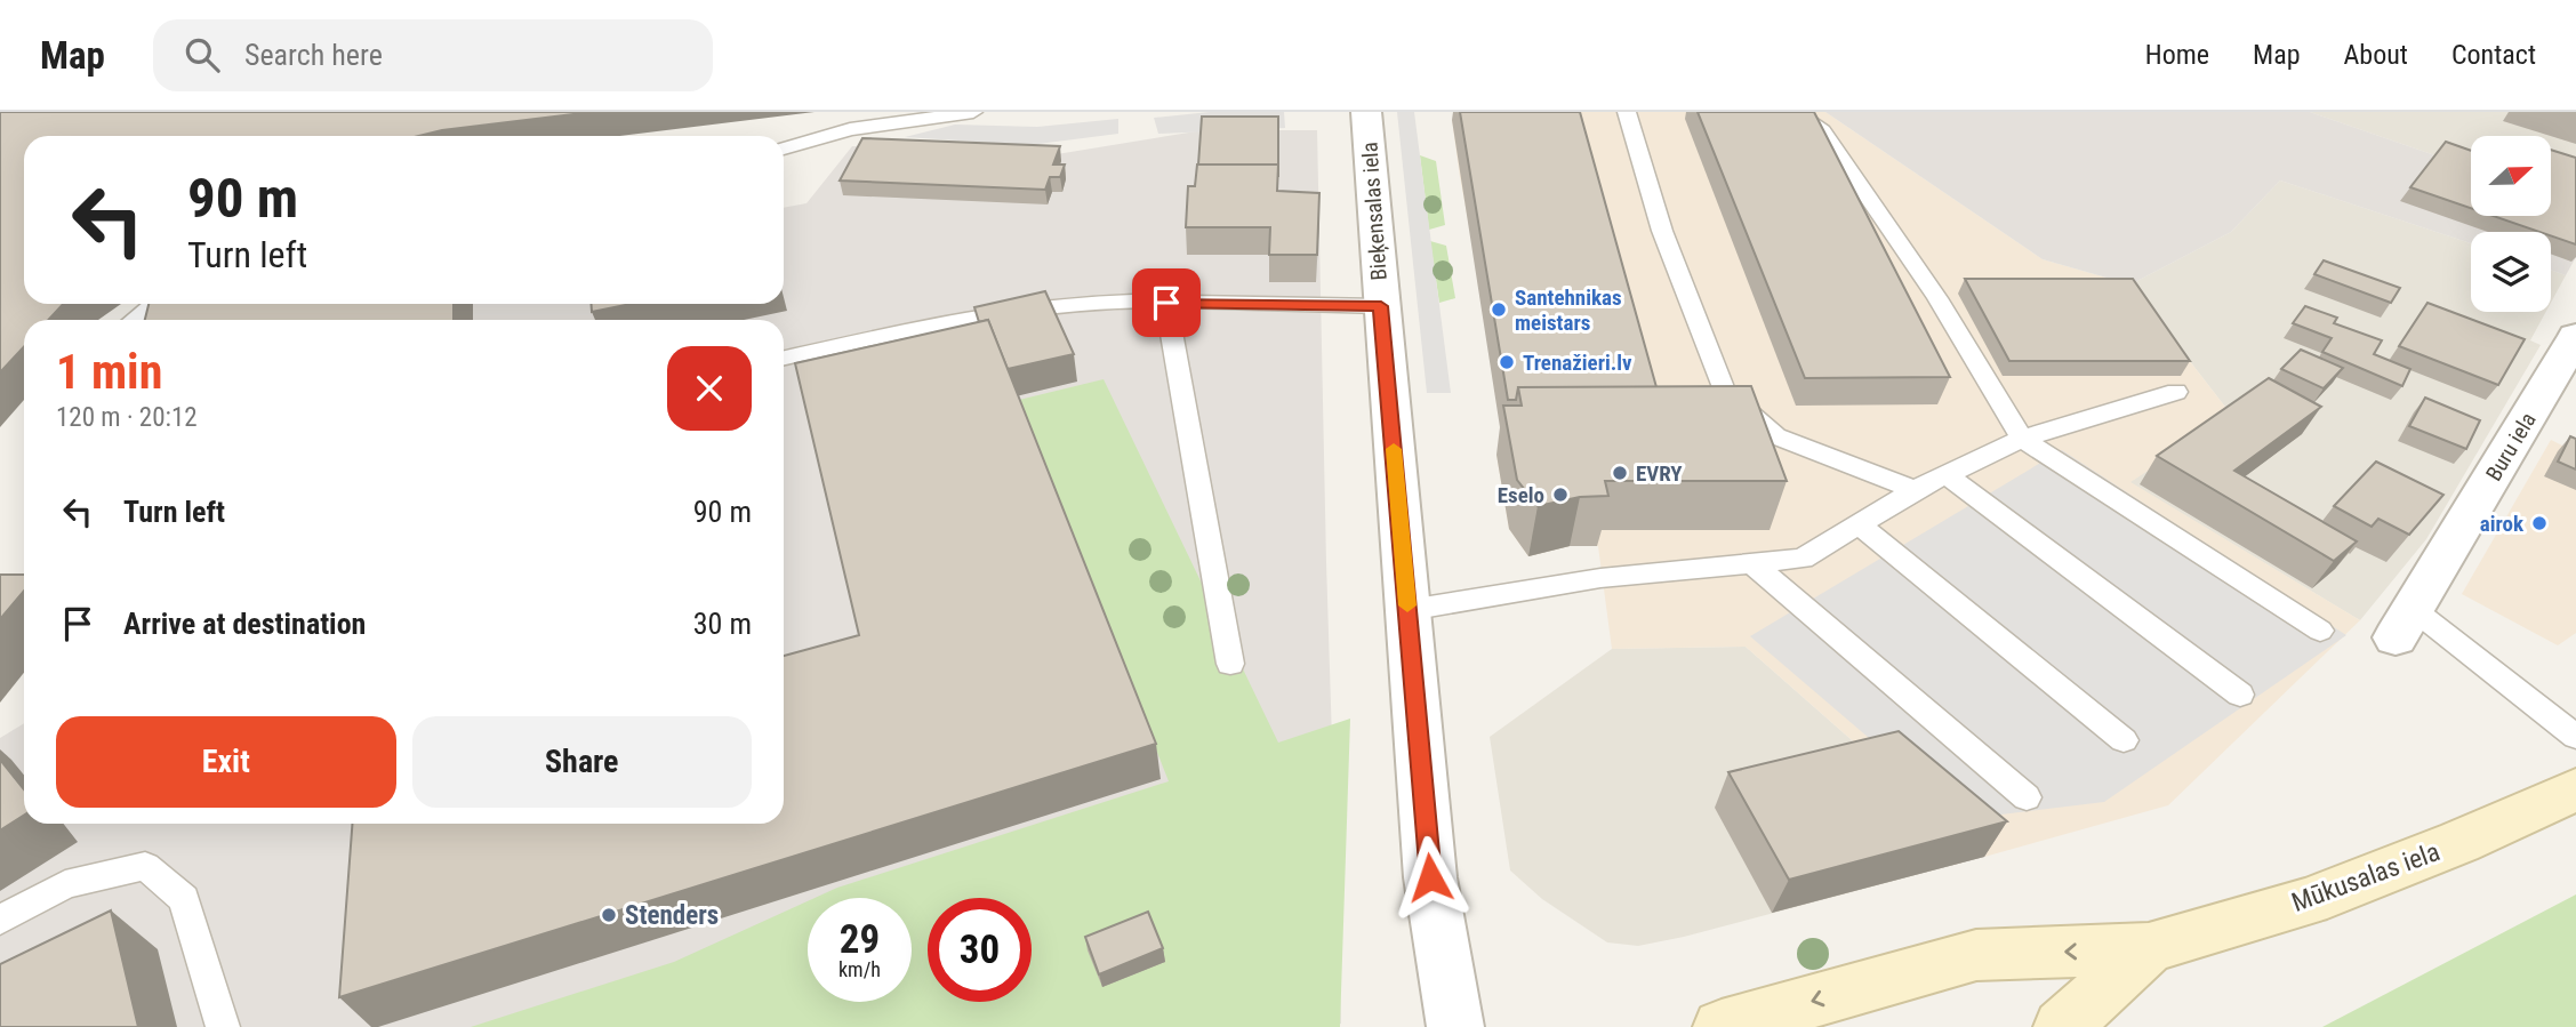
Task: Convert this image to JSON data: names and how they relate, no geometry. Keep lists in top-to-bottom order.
{
  "streets": {
    "main road": ["Mūkusalas iela"],
    "street": ["Bieķensalas iela", "Buru iela"]
  },
  "one_way": ["Mūkusalas iela"],
  "places": [
    "Santehnikas meistars",
    "Trenažieri.lv",
    "EVRY",
    "Eselo",
    "airok",
    "Stenders"
  ],
  "north": "right",
  "page": {
    "header": "Map",
    "search": "Search here",
    "nav": [
      "Home",
      "Map",
      "About",
      "Contact"
    ],
    "turn": ["90 m", "Turn left"],
    "heading": ["1 min", "120 m · 20:12"],
    "list": [
      {
        "name": "Turn left",
        "value": "90 m"
      },
      {
        "name": "Arrive at destination",
        "value": "30 m"
      }
    ],
    "buttons": ["Exit", "Share"],
    "speed": "29 km/h",
    "limit": "30"
  }
}
